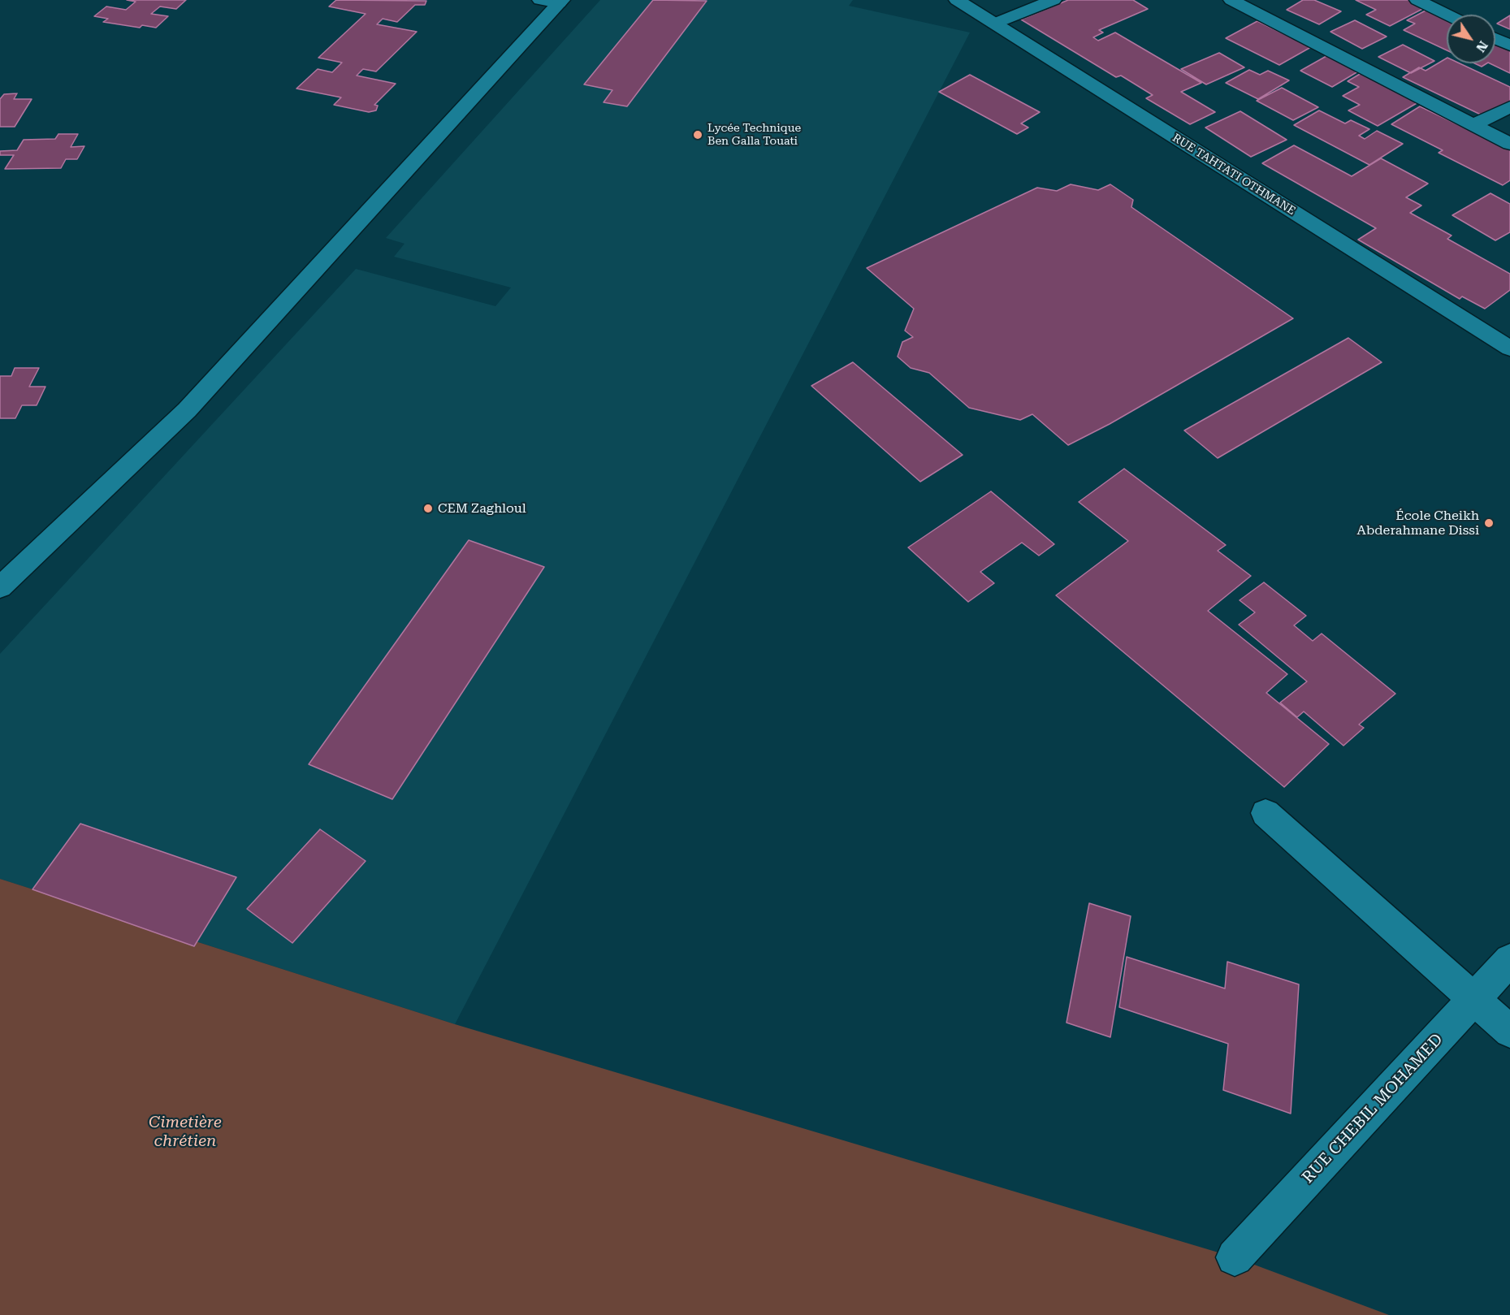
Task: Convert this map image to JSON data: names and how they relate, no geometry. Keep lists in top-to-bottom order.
{
  "streets": {
    "main road": ["RUE TAHTATI OTHMANE", "RUE CHEBIL MOHAMED"]
  },
  "parks": ["Cimetière chrétien"],
  "places": ["Lycée Technique Ben Galla Touati", "CEM Zaghloul", "École Cheikh Abderahmane Dissi"],
  "north": "bottom right"
}
